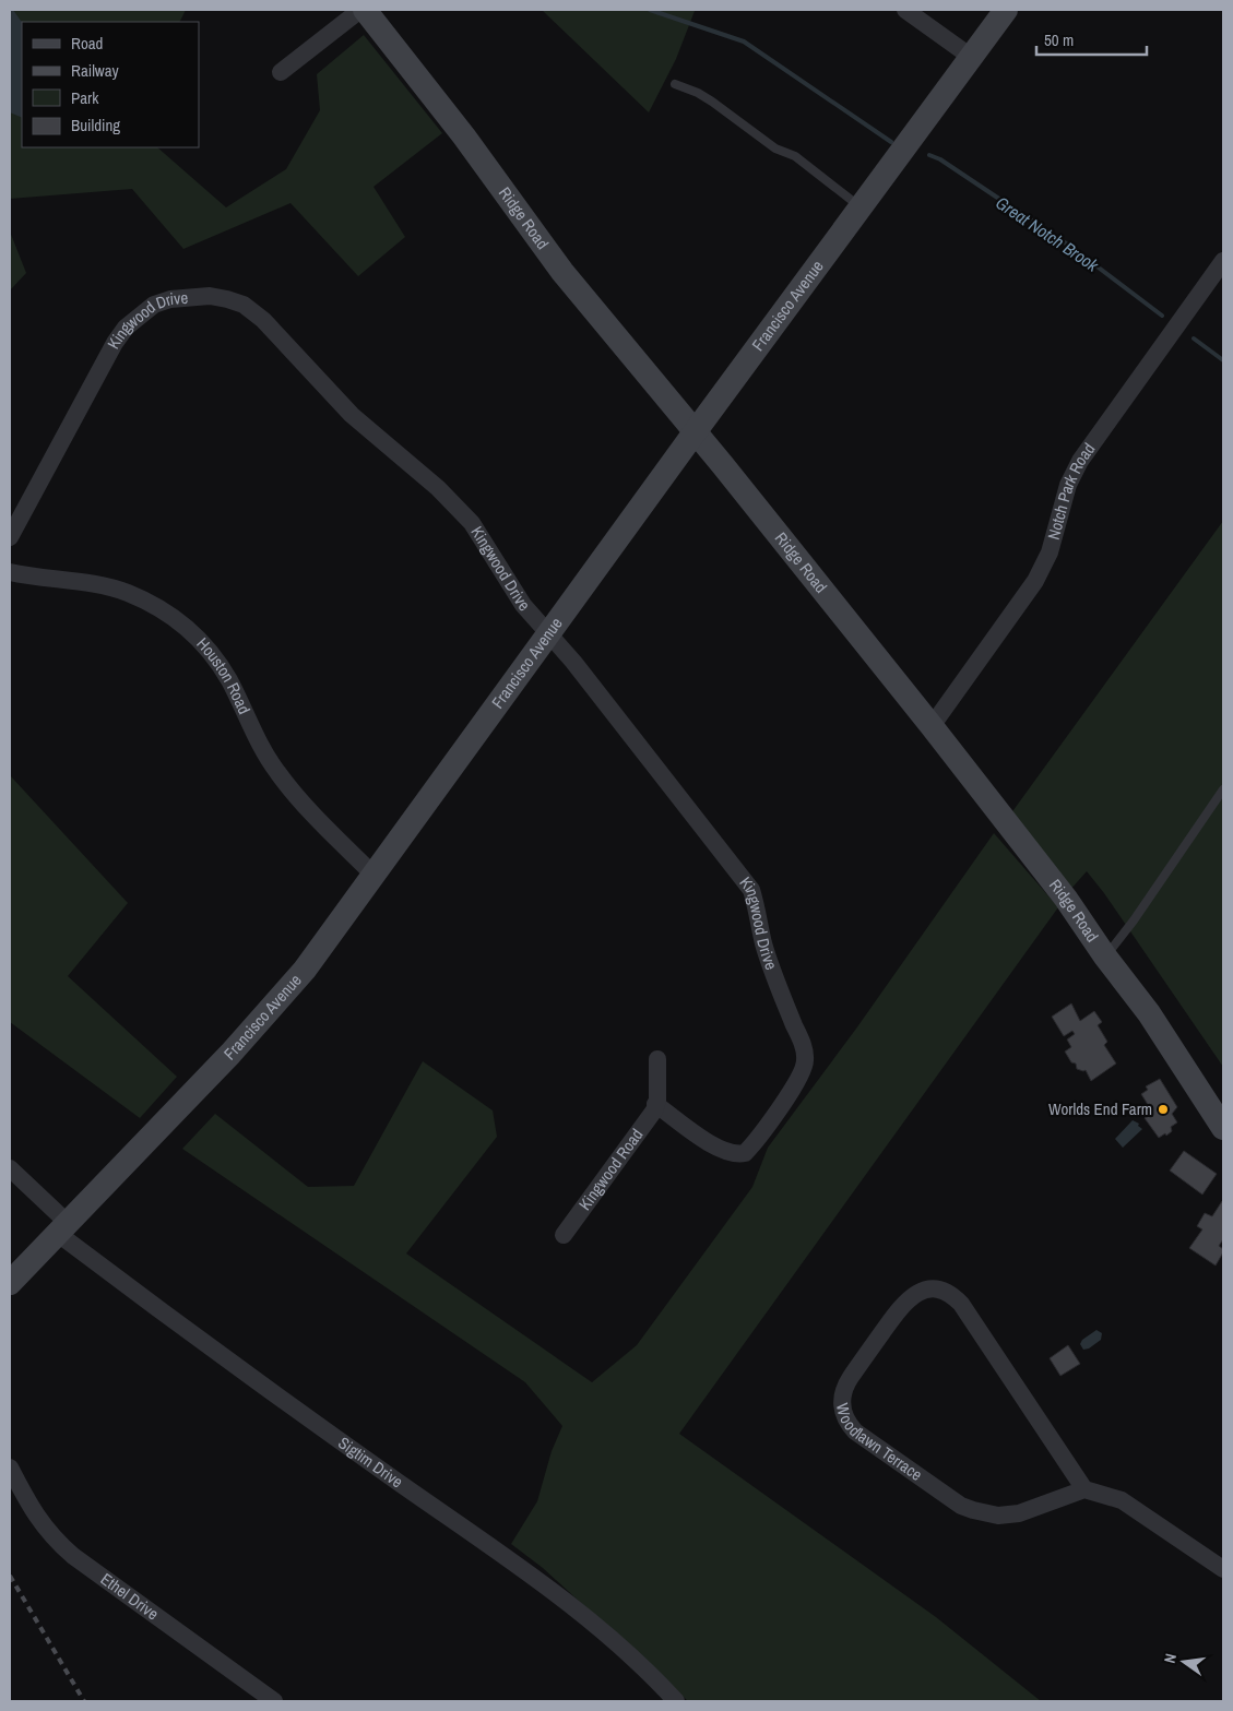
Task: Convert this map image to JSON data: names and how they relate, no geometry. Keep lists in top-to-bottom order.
{
  "streets": {
    "main road": ["Ridge Road", "Francisco Avenue"],
    "street": [
      "Kingwood Drive",
      "Notch Park Road",
      "Houston Road",
      "Kingwood Road",
      "Woodlawn Terrace",
      "Sigtim Drive",
      "Ethel Drive"
    ]
  },
  "crossings": [
    ["Ridge Road", "Francisco Avenue"],
    ["Ridge Road", "Notch Park Road"],
    ["Francisco Avenue", "Kingwood Drive"],
    ["Francisco Avenue", "Houston Road"],
    ["Francisco Avenue", "Sigtim Drive"],
    ["Kingwood Drive", "Kingwood Road"]
  ],
  "water": ["Great Notch Brook"],
  "places": ["Worlds End Farm"],
  "legend": [
    "Road",
    "Railway",
    "Park",
    "Building"
  ],
  "scale_bar": "50 m",
  "north": "left"
}
